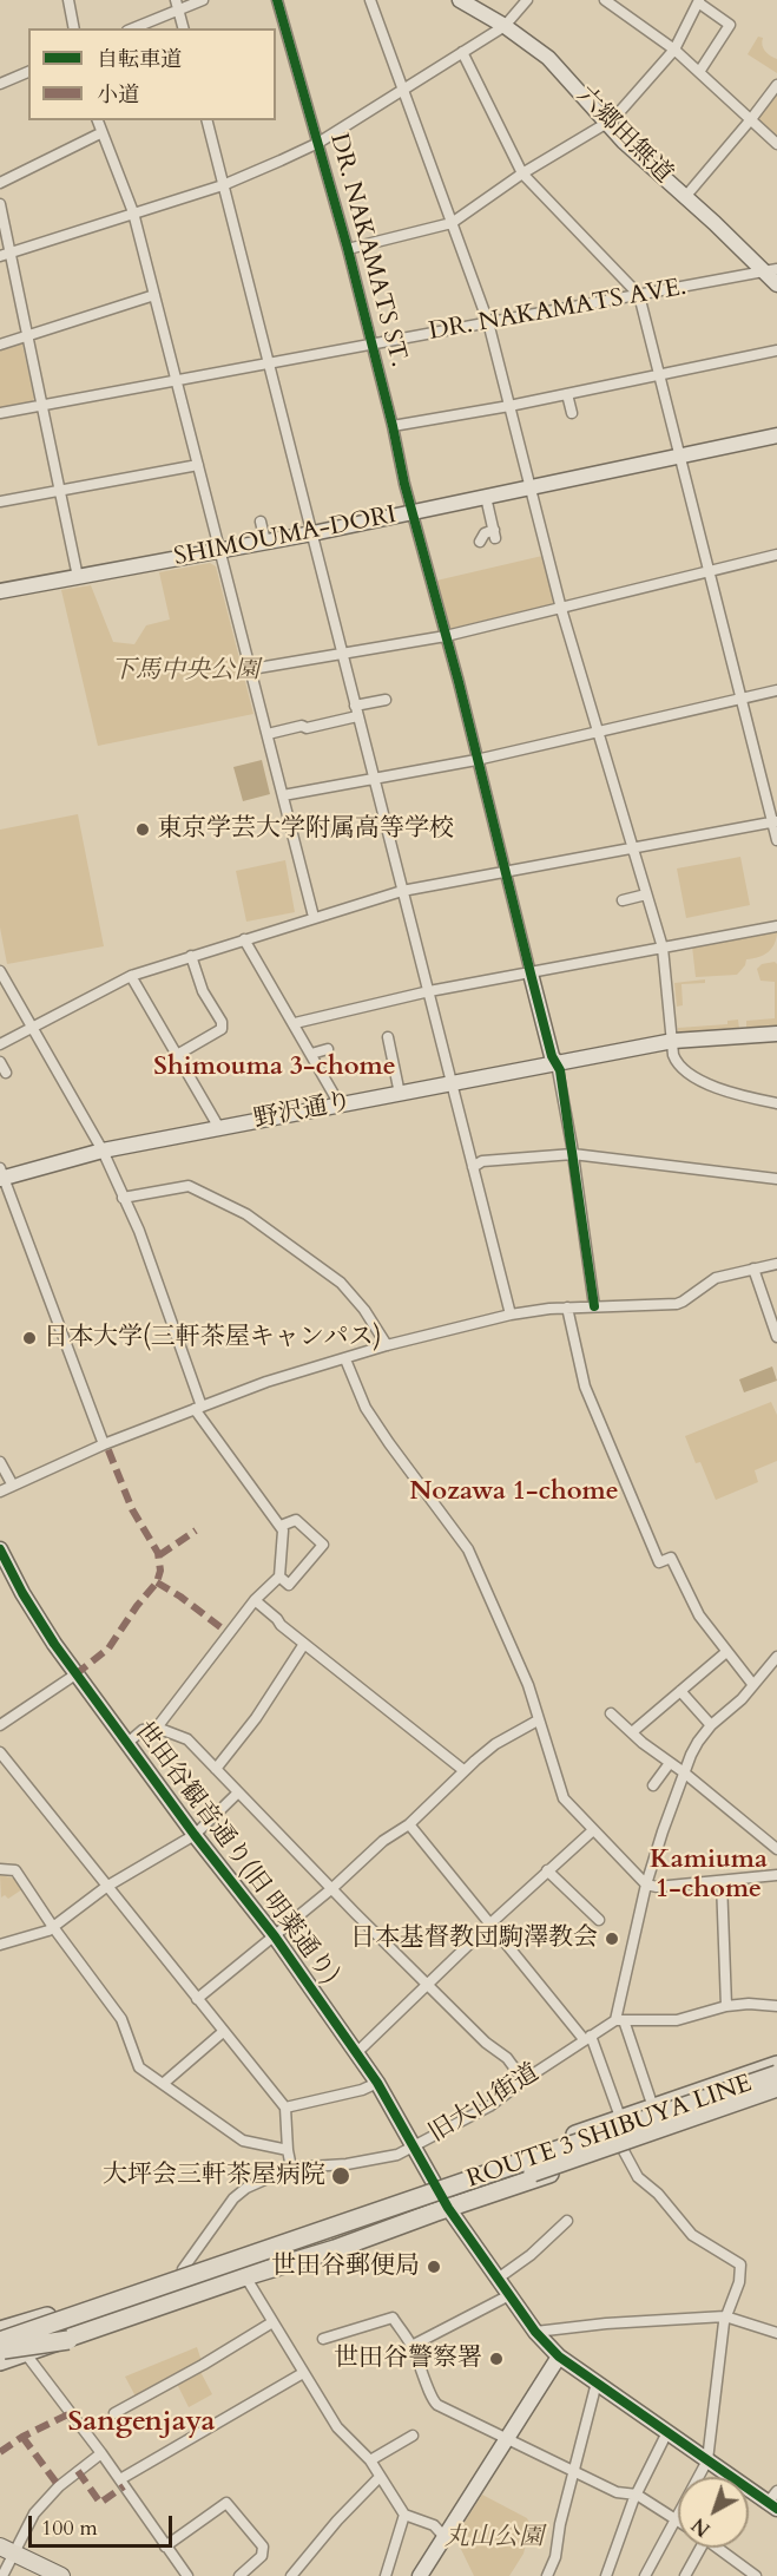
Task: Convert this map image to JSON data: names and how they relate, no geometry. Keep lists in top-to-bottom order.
{
  "streets": {
    "highway": ["ROUTE 3 SHIBUYA LINE"],
    "street": [
      "六郷田無道",
      "DR. NAKAMATS ST.",
      "DR. NAKAMATS AVE.",
      "SHIMOUMA-DORI",
      "野沢通り",
      "世田谷観音通り(旧 明薬通り)",
      "旧大山街道"
    ]
  },
  "crossings": [
    ["六郷田無道", "DR. NAKAMATS AVE."],
    ["DR. NAKAMATS ST.", "DR. NAKAMATS AVE."],
    ["DR. NAKAMATS ST.", "SHIMOUMA-DORI"],
    ["世田谷観音通り(旧 明薬通り)", "旧大山街道"]
  ],
  "districts": [
    "Shimouma 3-chome",
    "Nozawa 1-chome",
    "Kamiuma 1-chome",
    "Sangenjaya"
  ],
  "parks": ["下馬中央公園", "丸山公園"],
  "places": [
    "東京学芸大学附属高等学校",
    "日本大学(三軒茶屋キャンパス)",
    "日本基督教団駒澤教会",
    "大坪会三軒茶屋病院",
    "世田谷郵便局",
    "世田谷警察署"
  ],
  "legend": ["自転車道", "小道"],
  "scale_bar": "100 m",
  "north": "bottom left"
}
